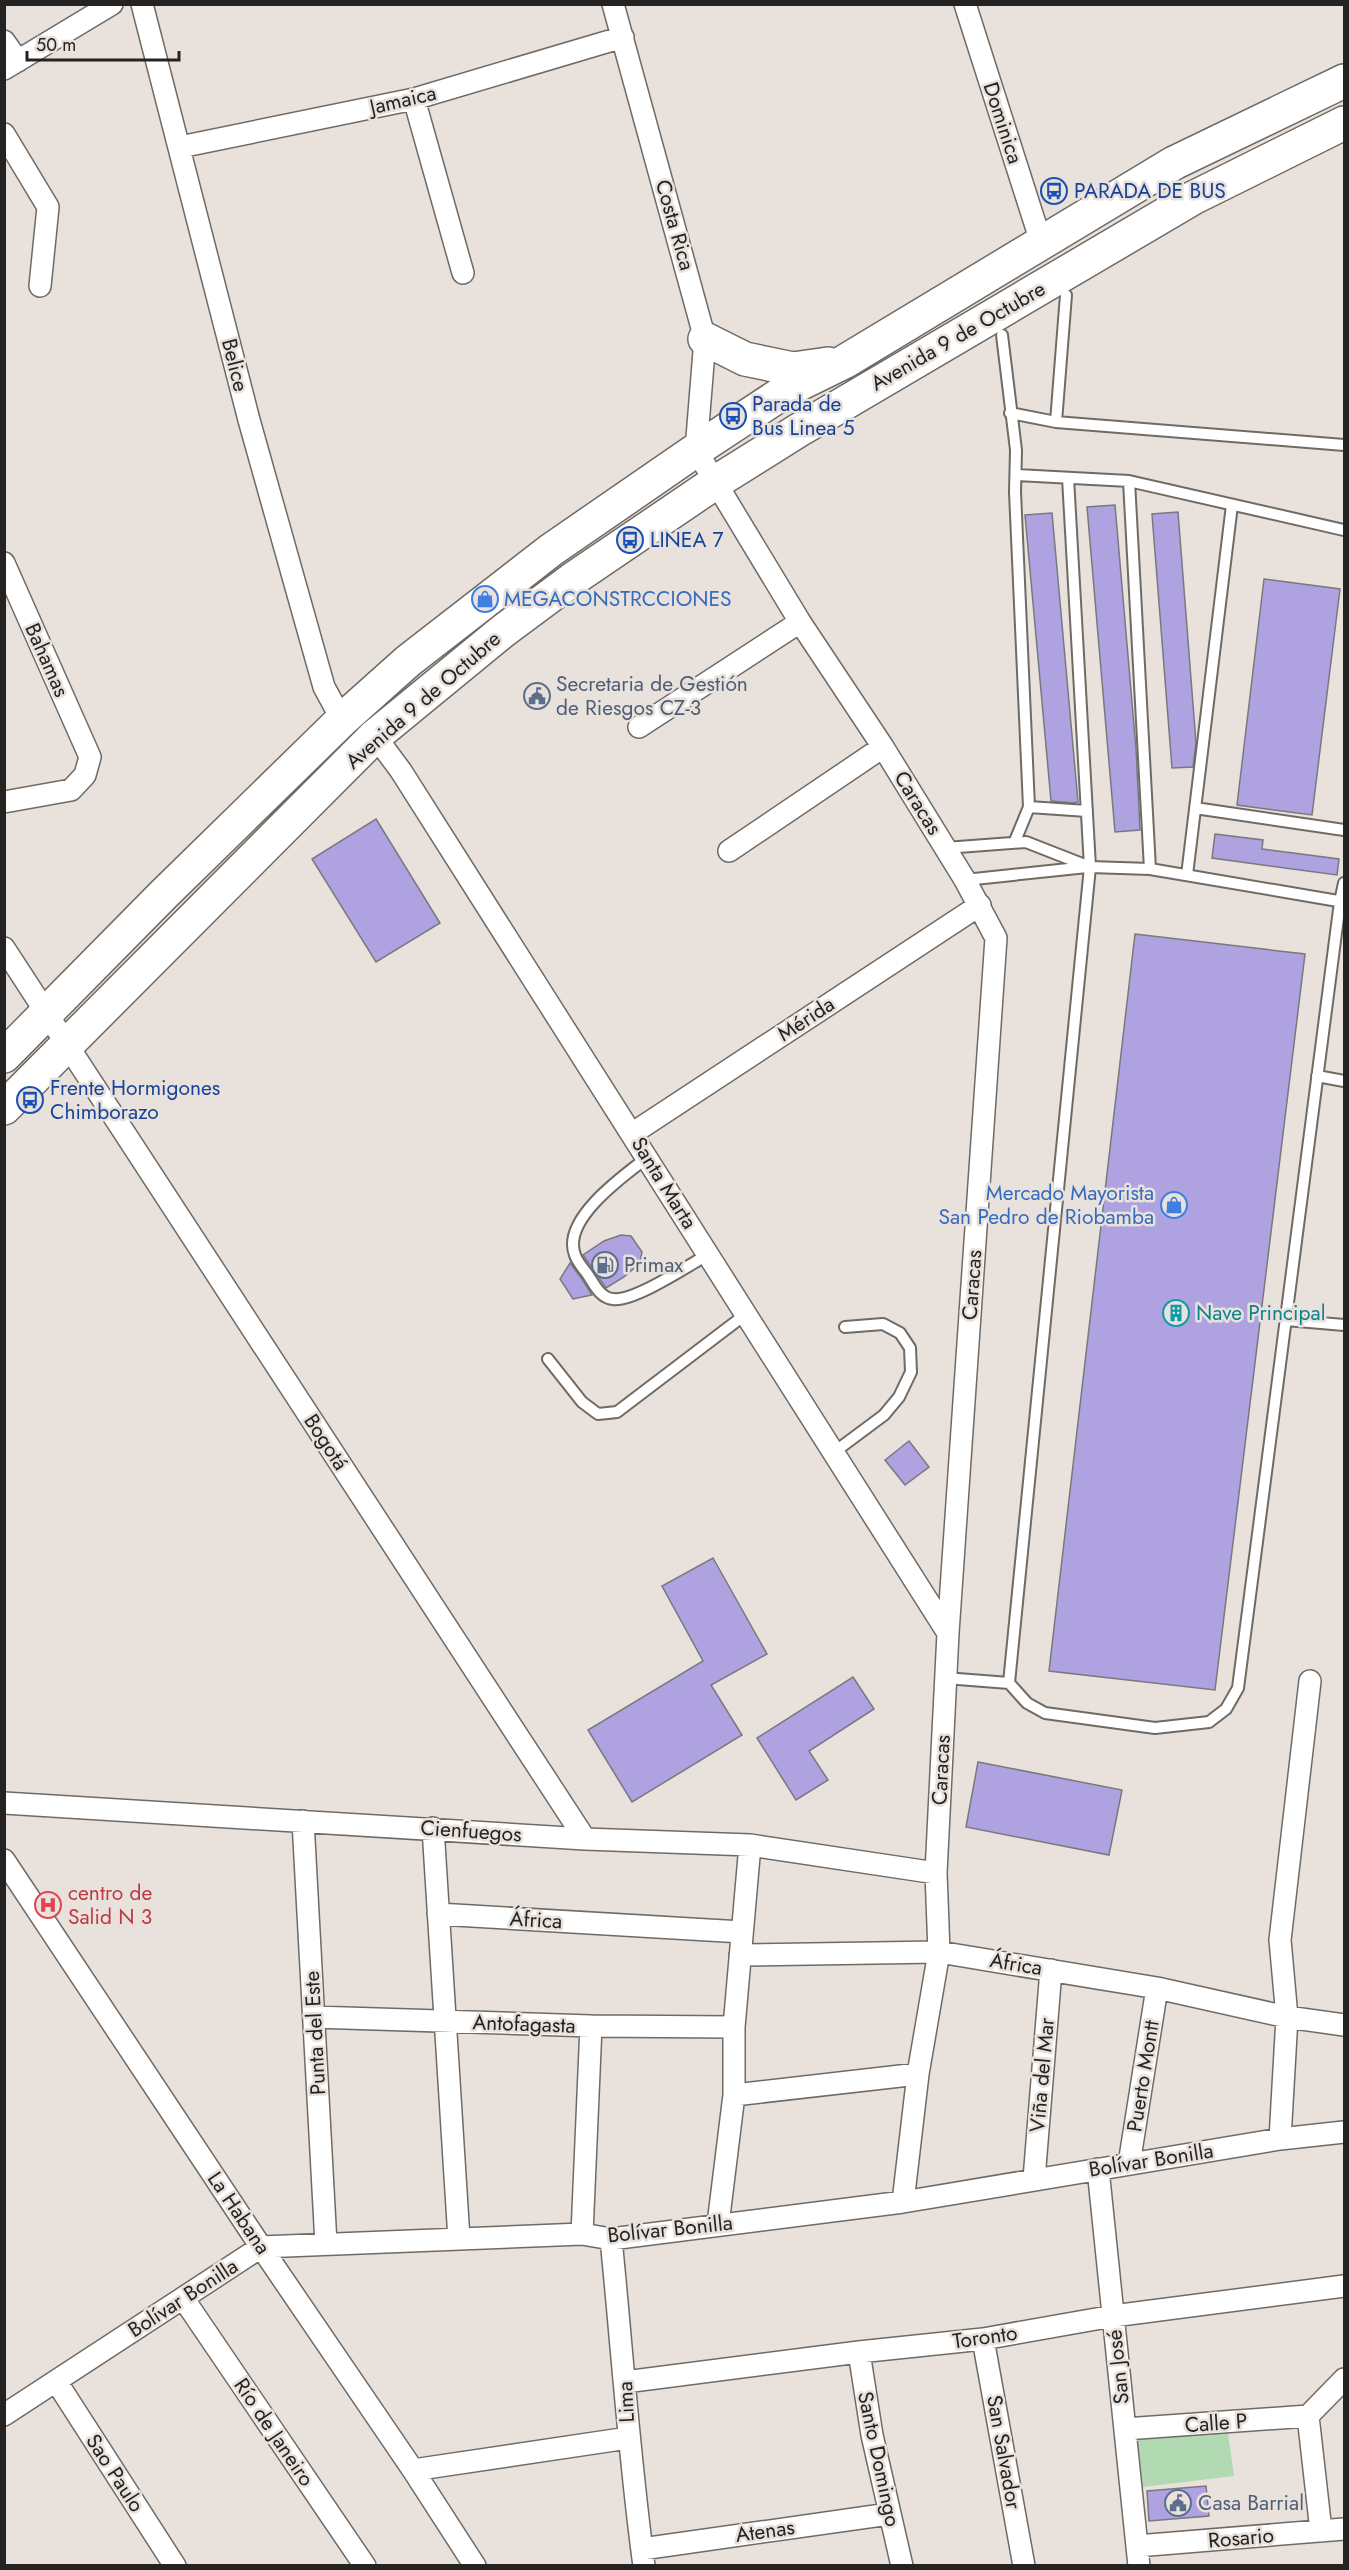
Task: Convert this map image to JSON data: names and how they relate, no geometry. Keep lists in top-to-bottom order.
{
  "streets": {
    "main road": ["Avenida 9 de Octubre"],
    "street": [
      "Jamaica",
      "Dominica",
      "Costa Rica",
      "Belice",
      "Bahamas",
      "Caracas",
      "Mérida",
      "Santa Marta",
      "Bogotá",
      "Cienfuegos",
      "África",
      "Antofagasta",
      "Punta del Este",
      "Viña del Mar",
      "Puerto Montt",
      "Bolívar Bonilla",
      "La Habana",
      "Toronto",
      "San José",
      "Lima",
      "Calle P",
      "Río de Janeiro",
      "San Salvador",
      "Santo Domingo",
      "Sao Paulo",
      "Atenas",
      "Rosario"
    ]
  },
  "crossings": [
    ["Jamaica", "Costa Rica"],
    ["Jamaica", "Belice"],
    ["Dominica", "Avenida 9 de Octubre"],
    ["Costa Rica", "Avenida 9 de Octubre"],
    ["Costa Rica", "Caracas"],
    ["Avenida 9 de Octubre", "Belice"],
    ["Avenida 9 de Octubre", "Caracas"],
    ["Avenida 9 de Octubre", "Santa Marta"],
    ["Avenida 9 de Octubre", "Bogotá"],
    ["Caracas", "Mérida"],
    ["Caracas", "Santa Marta"],
    ["Caracas", "Cienfuegos"],
    ["Caracas", "África"],
    ["Caracas", "Bolívar Bonilla"],
    ["Mérida", "Santa Marta"],
    ["Bogotá", "Cienfuegos"],
    ["Cienfuegos", "Punta del Este"],
    ["África", "Viña del Mar"],
    ["África", "Puerto Montt"],
    ["Antofagasta", "Punta del Este"],
    ["Punta del Este", "Bolívar Bonilla"],
    ["Viña del Mar", "Bolívar Bonilla"],
    ["Puerto Montt", "Bolívar Bonilla"],
    ["Bolívar Bonilla", "La Habana"],
    ["Bolívar Bonilla", "San José"],
    ["Bolívar Bonilla", "Lima"],
    ["Bolívar Bonilla", "Río de Janeiro"],
    ["Bolívar Bonilla", "Sao Paulo"],
    ["Toronto", "San José"],
    ["Toronto", "Lima"],
    ["Toronto", "San Salvador"],
    ["Toronto", "Santo Domingo"],
    ["San José", "Calle P"],
    ["San José", "Rosario"],
    ["Lima", "Atenas"],
    ["Santo Domingo", "Atenas"]
  ],
  "places": {
    "bus stop": [
      "PARADA DE BUS",
      "Parada de Bus Linea 5",
      "LINEA 7",
      "Frente Hormigones Chimborazo"
    ],
    "shop": ["MEGACONSTRCCIONES", "Mercado Mayorista San Pedro de Riobamba"],
    "public building": ["Secretaria de Gestión de Riesgos CZ-3", "Casa Barrial"],
    "fuel station": ["Primax"],
    "building": ["Nave Principal"],
    "hospital": ["centro de Salid N 3"]
  },
  "scale_bar": "50 m"
}
